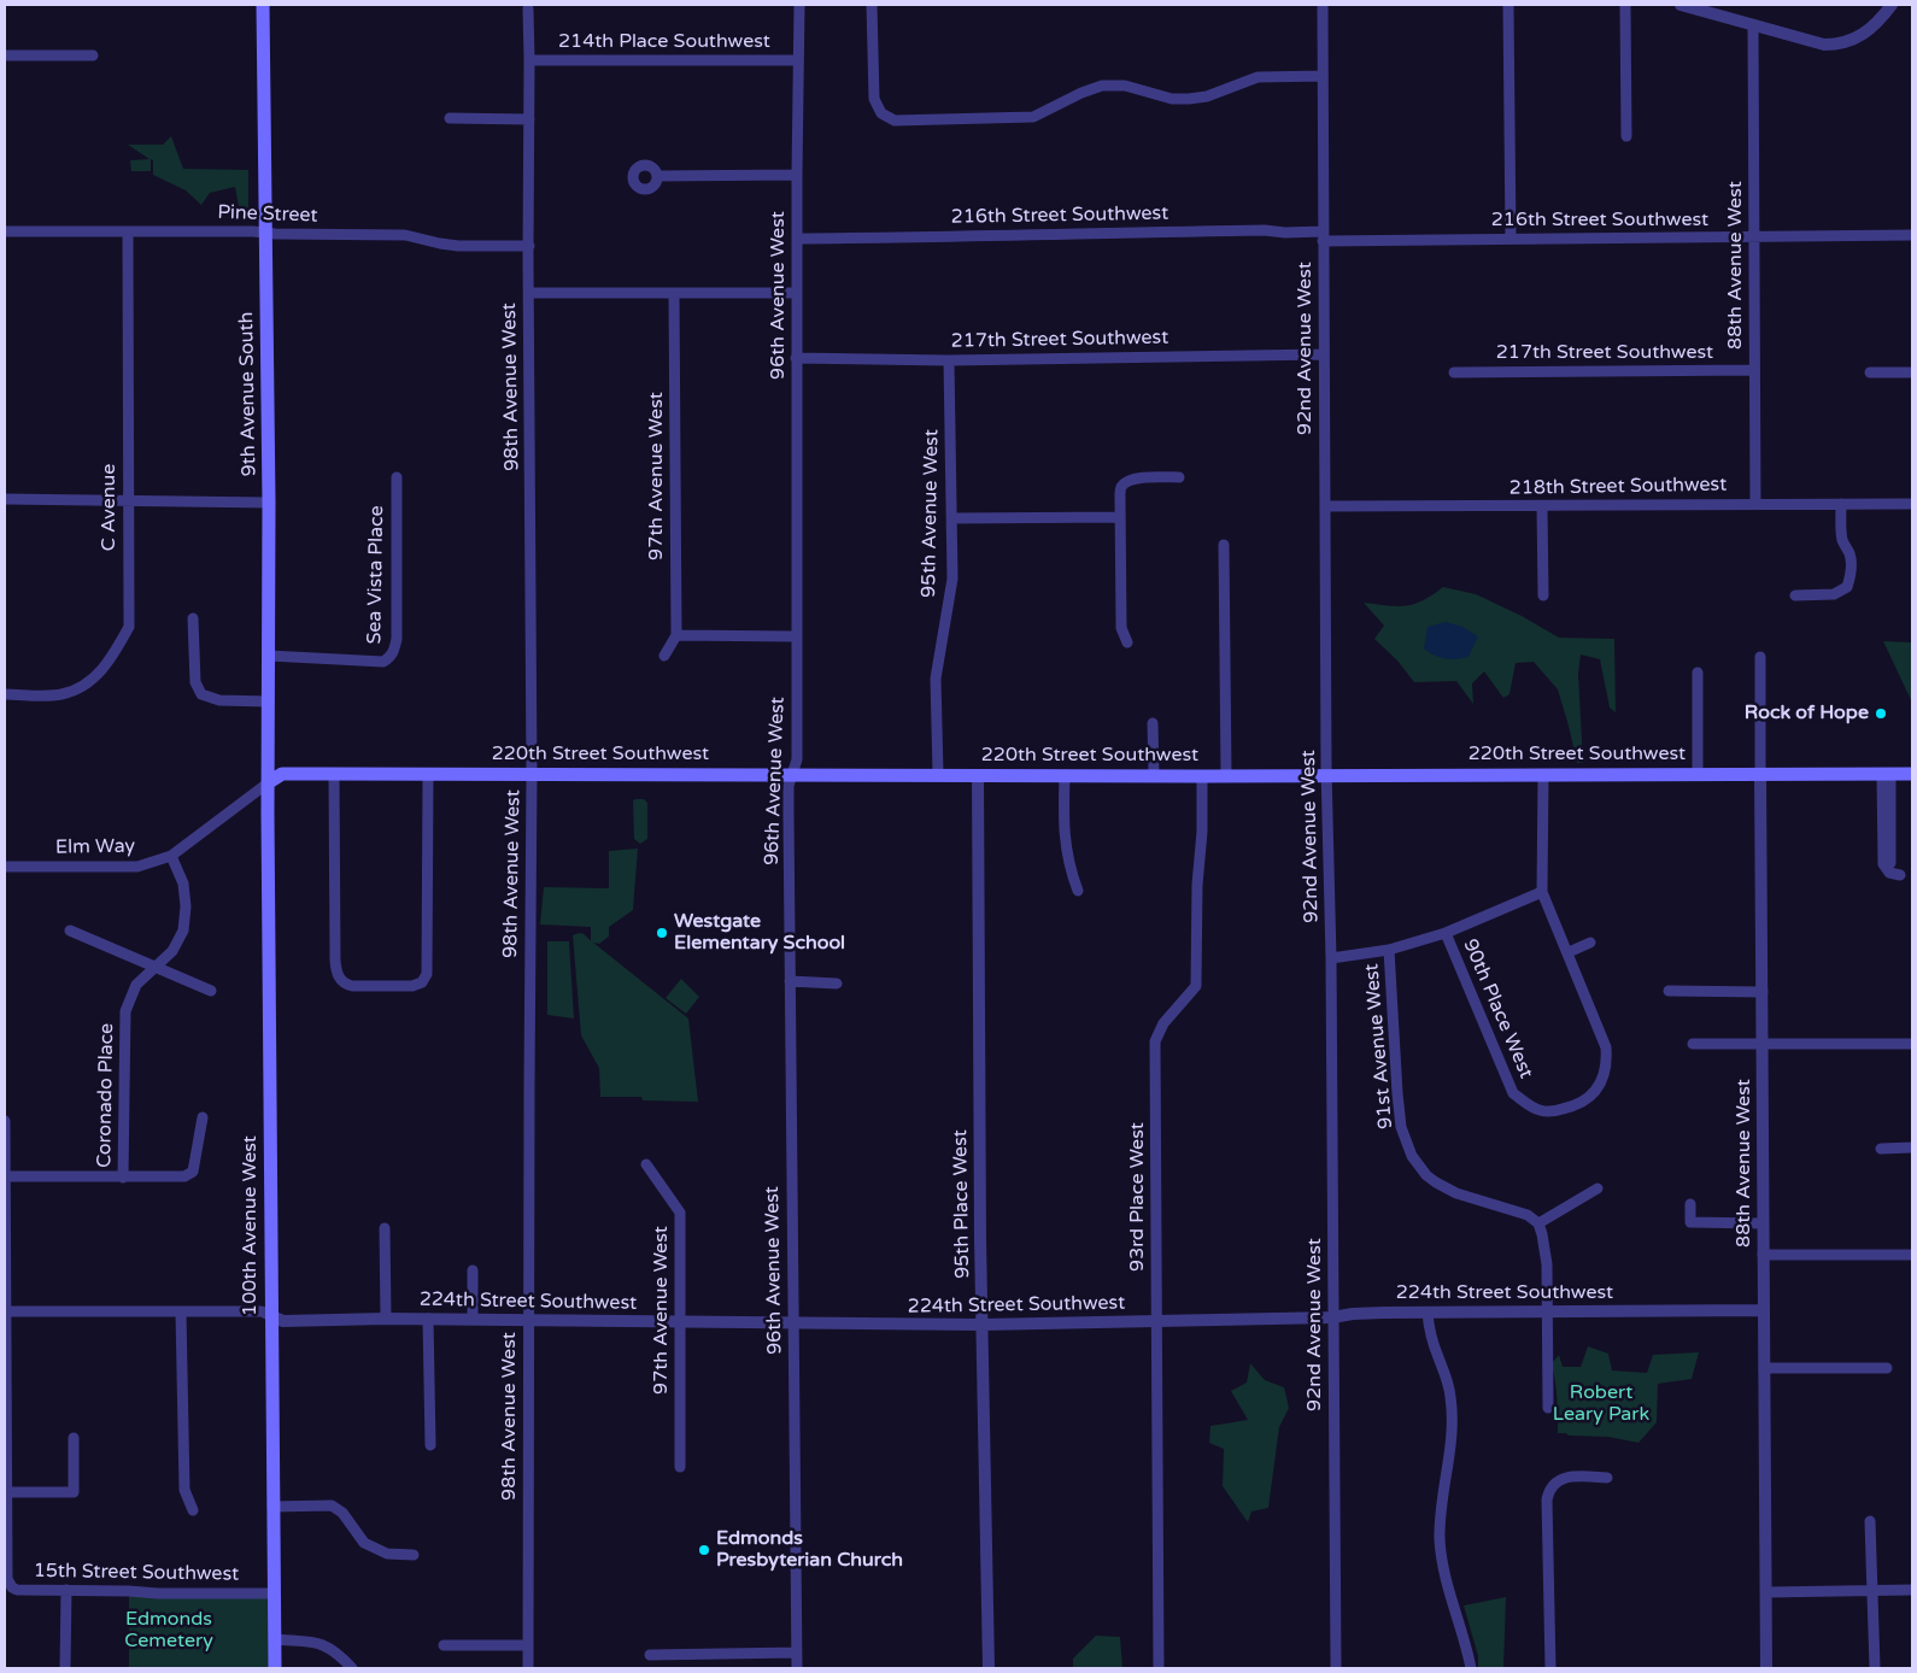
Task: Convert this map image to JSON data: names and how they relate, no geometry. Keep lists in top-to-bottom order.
{
  "streets": {
    "main road": ["9th Avenue South", "220th Street Southwest", "100th Avenue West"],
    "street": [
      "214th Place Southwest",
      "Pine Street",
      "216th Street Southwest",
      "88th Avenue West",
      "96th Avenue West",
      "217th Street Southwest",
      "92nd Avenue West",
      "98th Avenue West",
      "97th Avenue West",
      "218th Street Southwest",
      "C Avenue",
      "95th Avenue West",
      "Sea Vista Place",
      "Elm Way",
      "90th Place West",
      "91st Avenue West",
      "Coronado Place",
      "93rd Place West",
      "95th Place West",
      "224th Street Southwest",
      "15th Street Southwest"
    ]
  },
  "crossings": [
    ["214th Place Southwest", "96th Avenue West"],
    ["214th Place Southwest", "98th Avenue West"],
    ["Pine Street", "98th Avenue West"],
    ["Pine Street", "9th Avenue South"],
    ["Pine Street", "C Avenue"],
    ["216th Street Southwest", "88th Avenue West"],
    ["216th Street Southwest", "96th Avenue West"],
    ["216th Street Southwest", "92nd Avenue West"],
    ["88th Avenue West", "217th Street Southwest"],
    ["88th Avenue West", "218th Street Southwest"],
    ["88th Avenue West", "220th Street Southwest"],
    ["88th Avenue West", "224th Street Southwest"],
    ["96th Avenue West", "217th Street Southwest"],
    ["96th Avenue West", "220th Street Southwest"],
    ["96th Avenue West", "224th Street Southwest"],
    ["217th Street Southwest", "92nd Avenue West"],
    ["217th Street Southwest", "95th Avenue West"],
    ["92nd Avenue West", "218th Street Southwest"],
    ["92nd Avenue West", "220th Street Southwest"],
    ["92nd Avenue West", "224th Street Southwest"],
    ["98th Avenue West", "220th Street Southwest"],
    ["98th Avenue West", "224th Street Southwest"],
    ["9th Avenue South", "Sea Vista Place"],
    ["9th Avenue South", "220th Street Southwest"],
    ["9th Avenue South", "Elm Way"],
    ["9th Avenue South", "100th Avenue West"],
    ["97th Avenue West", "224th Street Southwest"],
    ["95th Avenue West", "220th Street Southwest"],
    ["220th Street Southwest", "Elm Way"],
    ["220th Street Southwest", "93rd Place West"],
    ["220th Street Southwest", "95th Place West"],
    ["220th Street Southwest", "100th Avenue West"],
    ["Elm Way", "Coronado Place"],
    ["Elm Way", "100th Avenue West"],
    ["93rd Place West", "224th Street Southwest"],
    ["95th Place West", "224th Street Southwest"],
    ["100th Avenue West", "224th Street Southwest"],
    ["100th Avenue West", "15th Street Southwest"]
  ],
  "parks": ["Robert Leary Park", "Edmonds Cemetery"],
  "places": ["Rock of Hope", "Westgate Elementary School", "Edmonds Presbyterian Church"]
}
